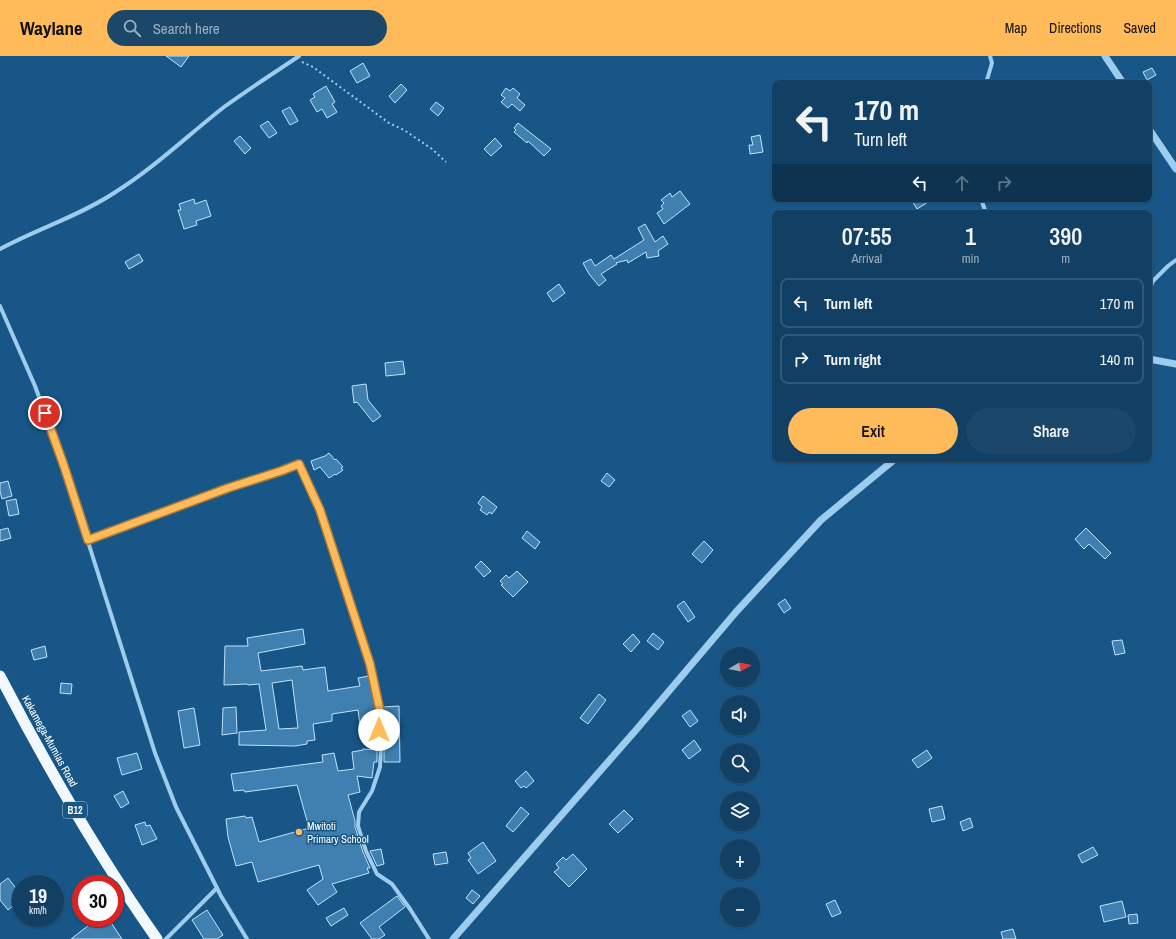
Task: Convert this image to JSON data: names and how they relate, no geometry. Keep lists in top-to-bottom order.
{
  "streets": {
    "highway": ["Kakamega-Mumias Road", "B12"]
  },
  "places": ["Mwitoti Primary School"],
  "north": "right",
  "page": {
    "header": "Waylane",
    "search": "Search here",
    "nav": ["Map", "Directions", "Saved"],
    "turn": ["170 m", "Turn left"],
    "eta": [
      "07:55",
      "Arrival",
      "1",
      "min",
      "390",
      "m"
    ],
    "list": [
      {
        "name": "Turn left",
        "value": "170 m"
      },
      {
        "name": "Turn right",
        "value": "140 m"
      }
    ],
    "buttons": ["Exit", "Share"],
    "map_buttons": ["+", "−"],
    "speed": "19 km/h",
    "limit": "30"
  }
}
